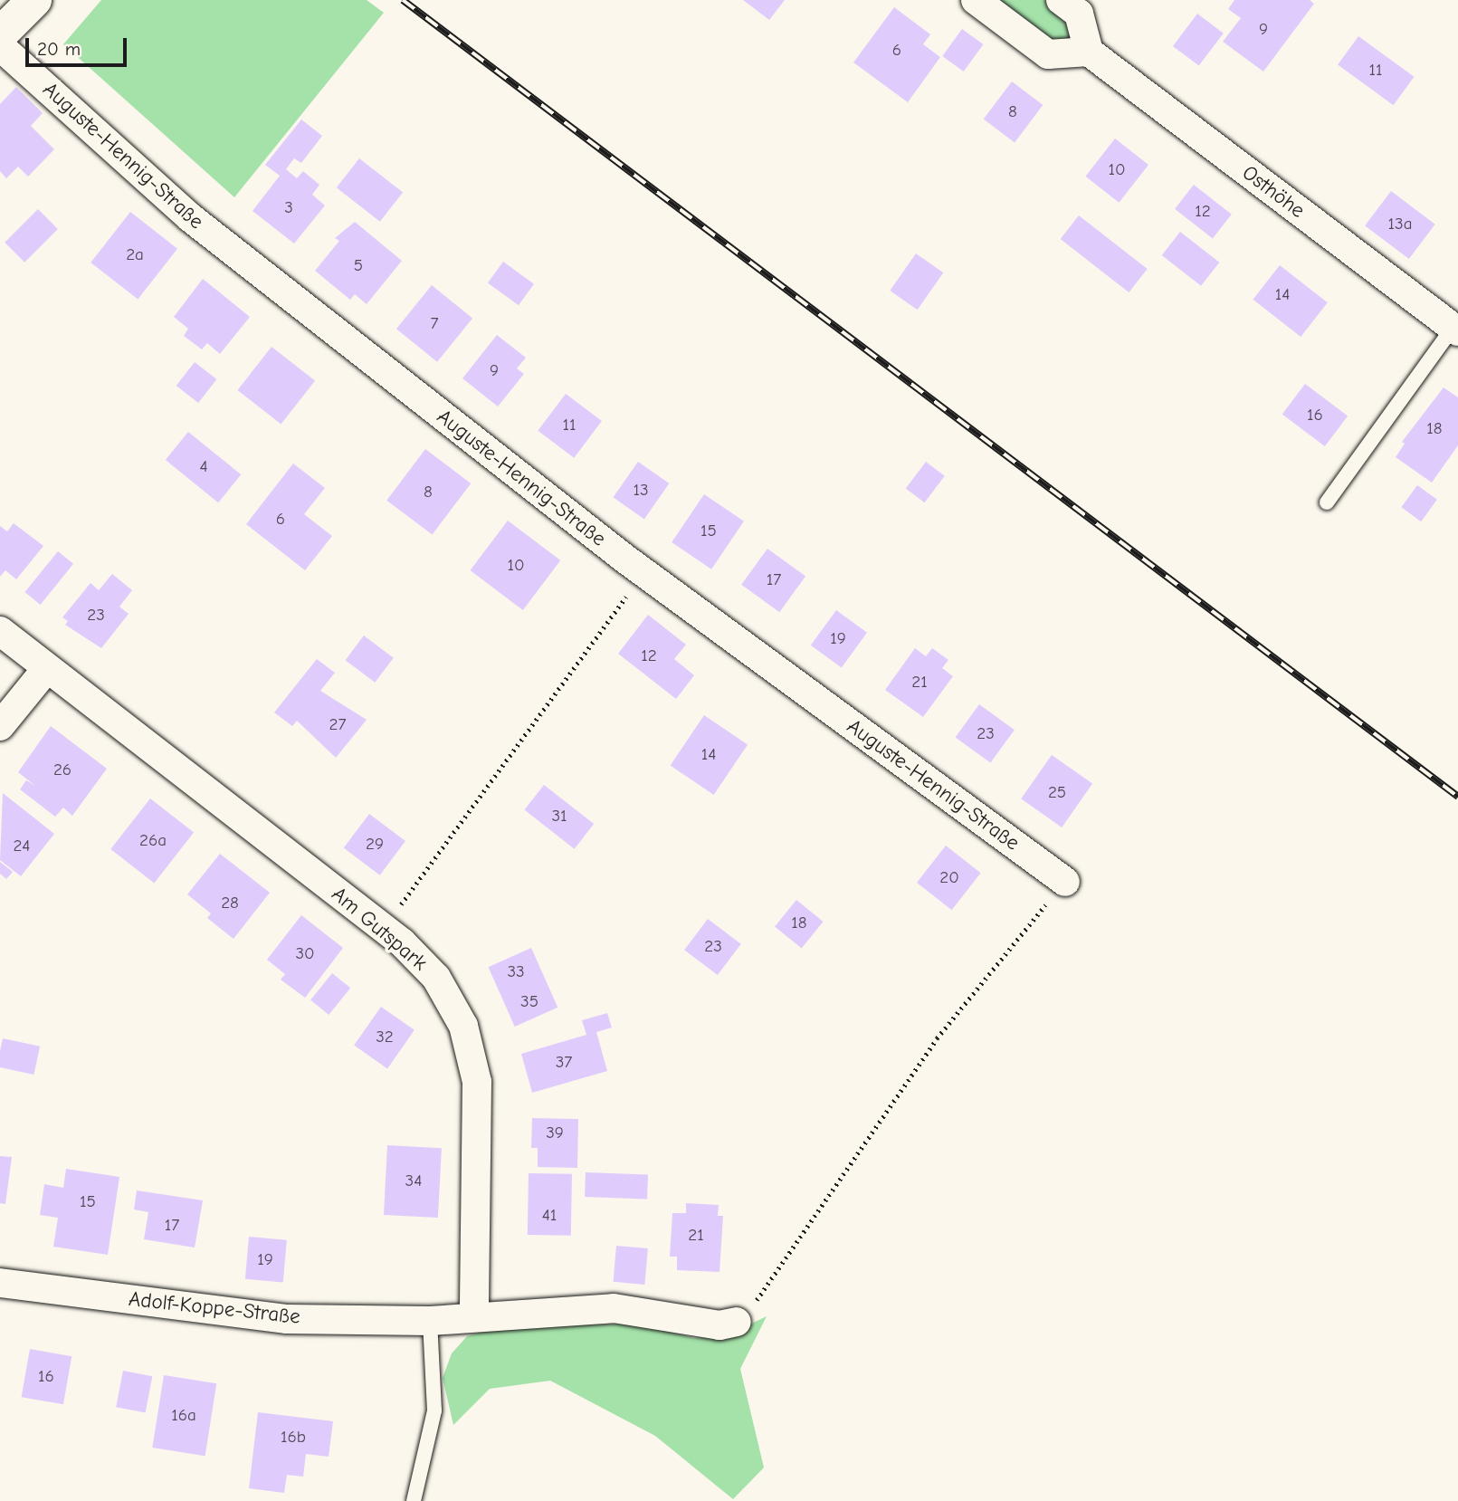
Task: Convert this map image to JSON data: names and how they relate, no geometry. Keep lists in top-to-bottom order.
{
  "streets": {
    "street": [
      "Auguste-Hennig-Straße",
      "Osthöhe",
      "Am Gutspark",
      "Adolf-Koppe-Straße"
    ]
  },
  "crossings": [
    ["Am Gutspark", "Adolf-Koppe-Straße"]
  ],
  "house_numbers": [
    "9",
    "6",
    "11",
    "8",
    "10",
    "3",
    "12",
    "13a",
    "2a",
    "5",
    "14",
    "7",
    "9",
    "16",
    "11",
    "18",
    "4",
    "13",
    "8",
    "6",
    "15",
    "10",
    "17",
    "23",
    "19",
    "12",
    "21",
    "27",
    "23",
    "14",
    "26",
    "25",
    "31",
    "26a",
    "29",
    "24",
    "20",
    "28",
    "18",
    "23",
    "30",
    "33",
    "35",
    "32",
    "37",
    "39",
    "34",
    "15",
    "41",
    "17",
    "21",
    "19",
    "16",
    "16a",
    "16b"
  ],
  "scale_bar": "20 m"
}
